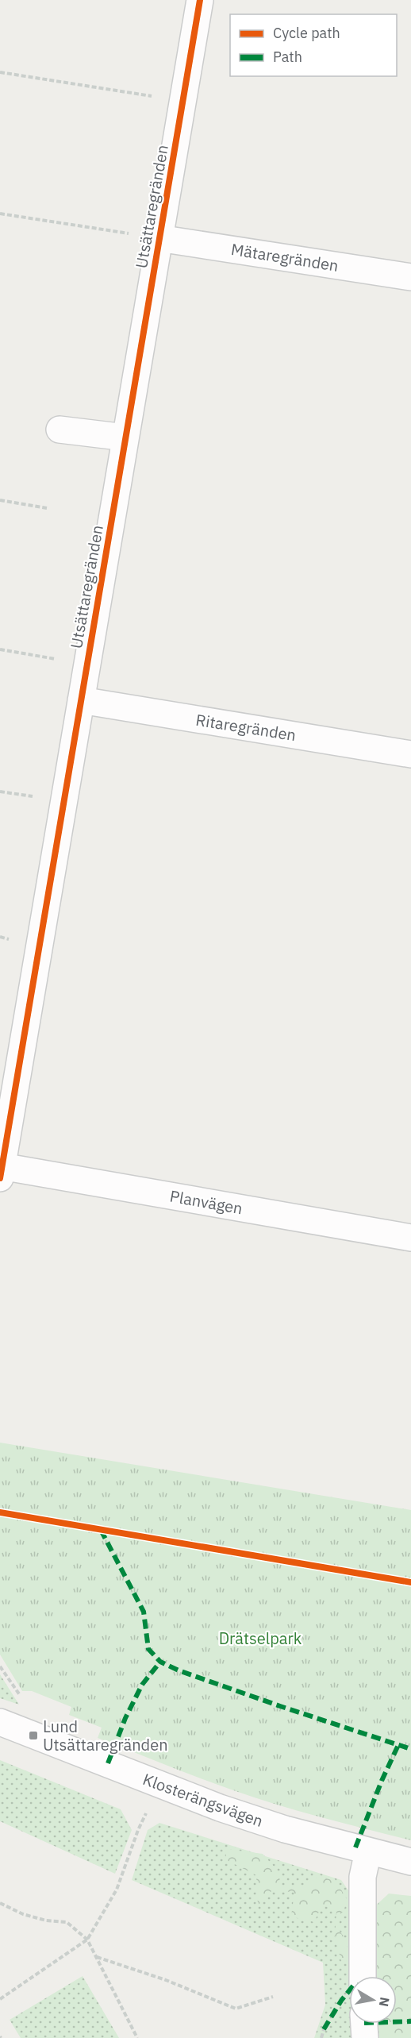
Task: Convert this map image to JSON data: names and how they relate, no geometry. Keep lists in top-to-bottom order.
{
  "streets": {
    "street": [
      "Utsättaregränden",
      "Mätaregränden",
      "Ritaregränden",
      "Planvägen",
      "Klosterängsvägen"
    ]
  },
  "crossings": [
    ["Utsättaregränden", "Mätaregränden"],
    ["Utsättaregränden", "Ritaregränden"],
    ["Utsättaregränden", "Planvägen"]
  ],
  "parks": ["Drätselpark"],
  "places": {
    "transit": ["Lund Utsättaregränden"]
  },
  "legend": ["Cycle path", "Path"],
  "north": "right"
}
